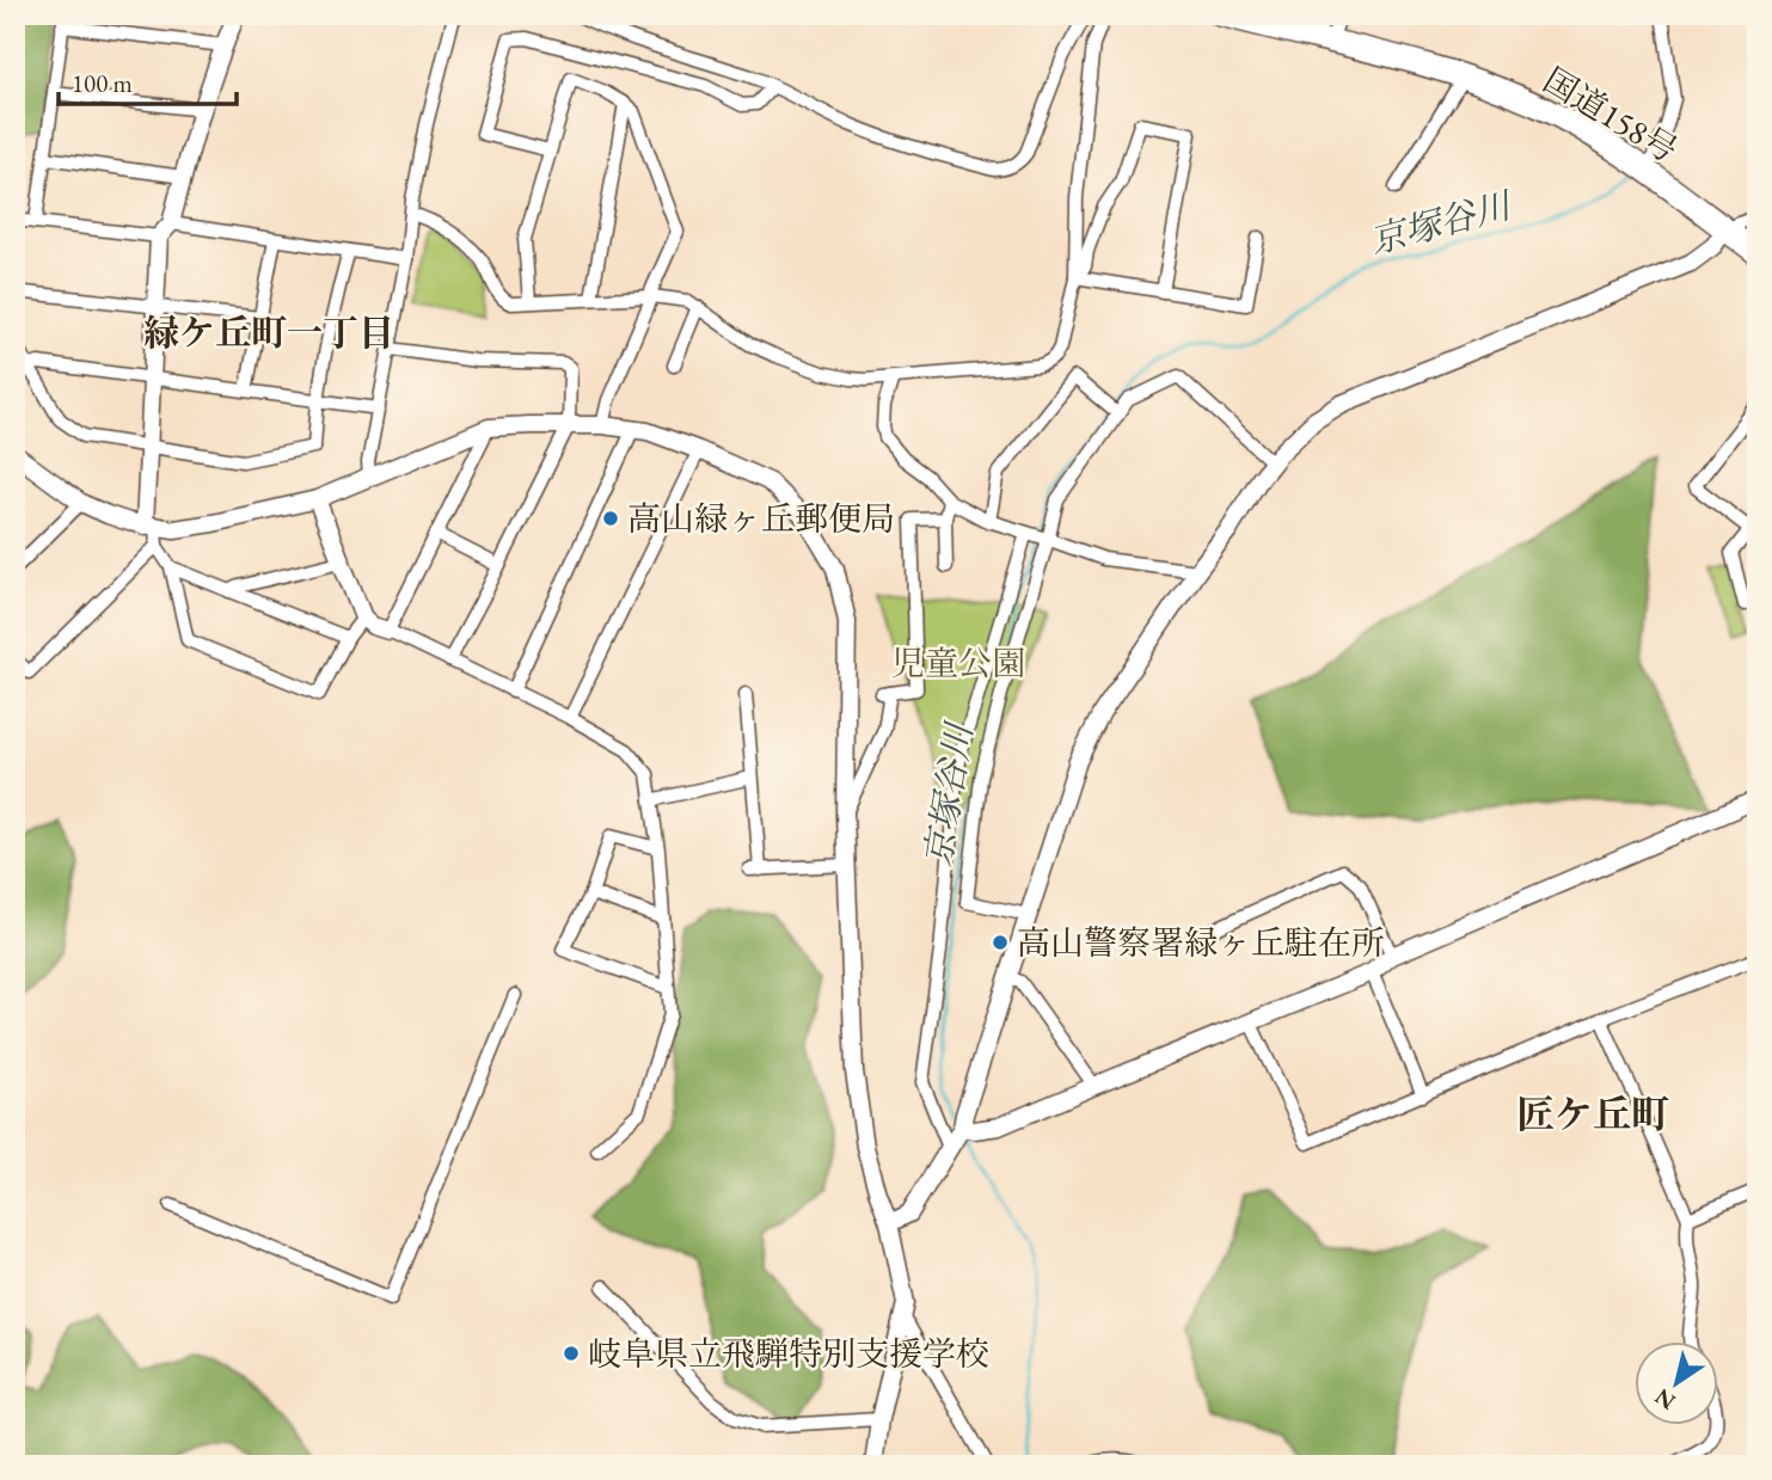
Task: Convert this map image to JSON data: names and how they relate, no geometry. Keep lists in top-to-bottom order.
{
  "streets": {
    "highway": ["国道158号"]
  },
  "districts": ["緑ケ丘町一丁目", "匠ケ丘町"],
  "water": ["京塚谷川"],
  "parks": ["児童公園"],
  "places": ["高山緑ヶ丘郵便局", "高山警察署緑ヶ丘駐在所", "岐阜県立飛騨特別支援学校"],
  "scale_bar": "100 m",
  "north": "bottom left"
}
